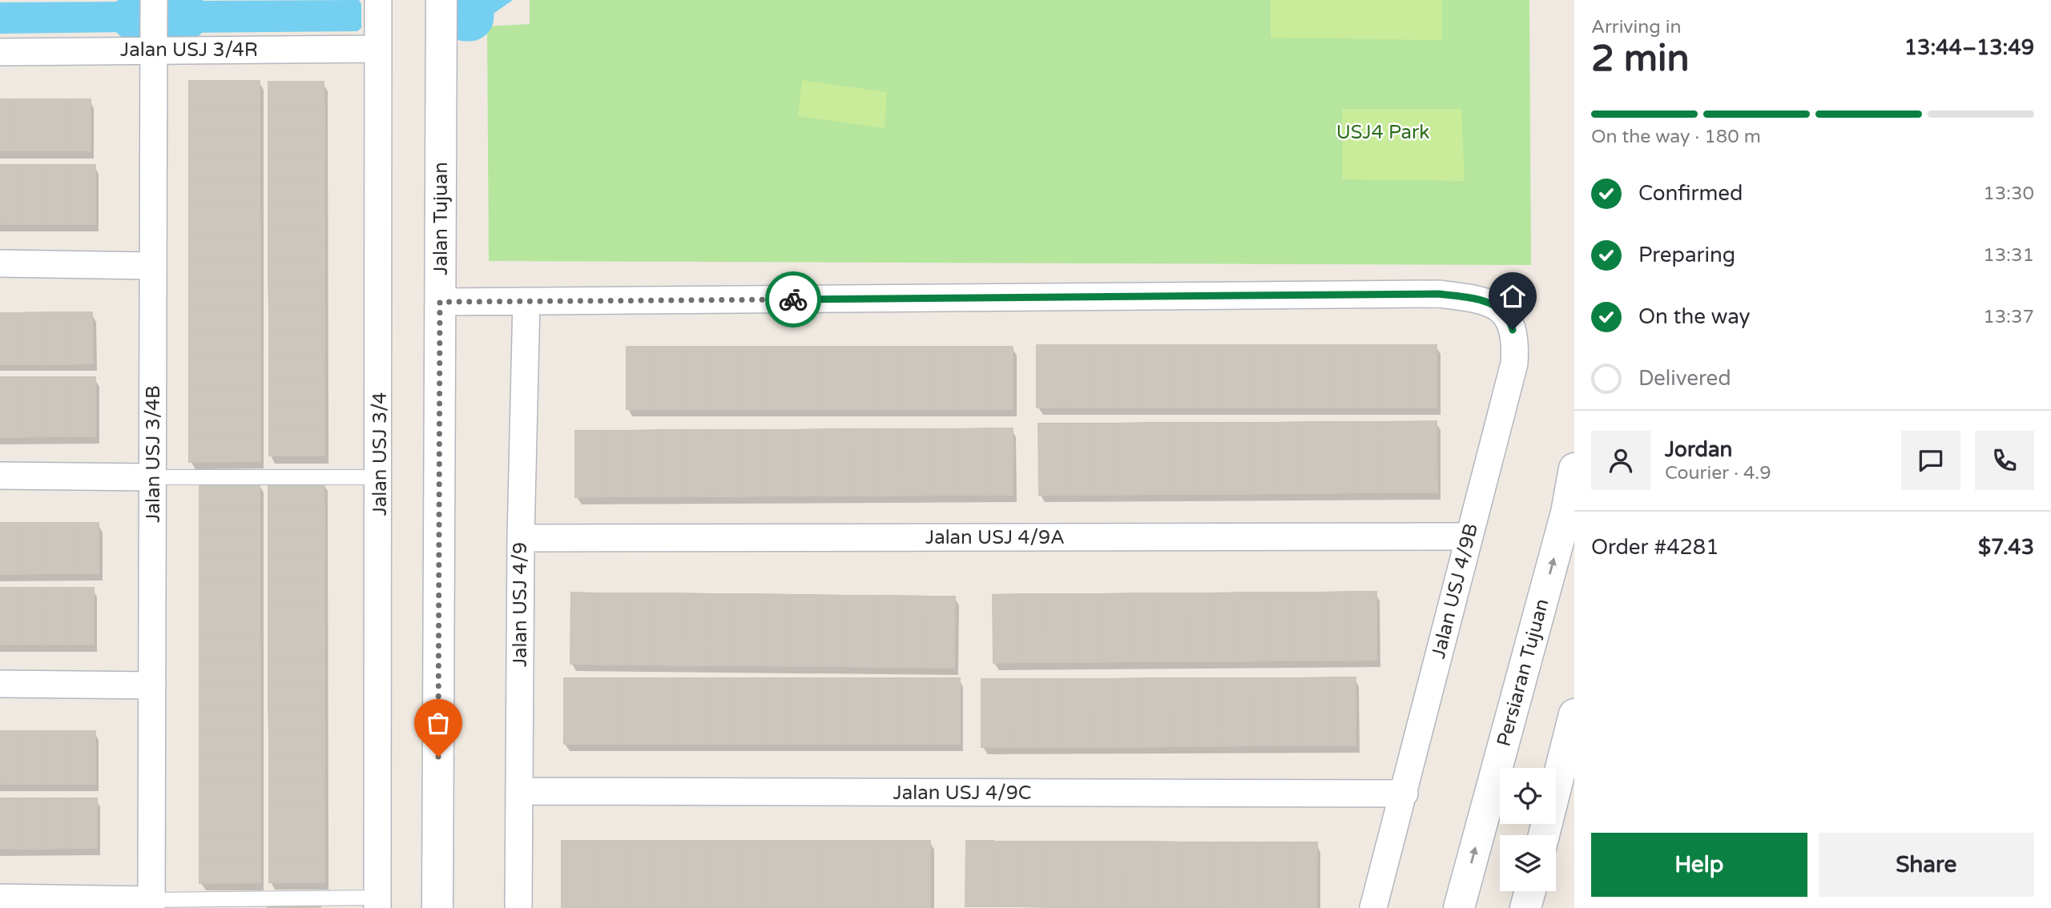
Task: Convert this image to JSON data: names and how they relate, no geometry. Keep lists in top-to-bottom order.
{
  "streets": {
    "street": [
      "Jalan USJ 3/4R",
      "Jalan Tujuan",
      "Jalan USJ 3/4B",
      "Jalan USJ 3/4",
      "Jalan USJ 4/9A",
      "Jalan USJ 4/9B",
      "Jalan USJ 4/9",
      "Persiaran Tujuan",
      "Jalan USJ 4/9C"
    ]
  },
  "crossings": [
    ["Jalan USJ 3/4R", "Jalan USJ 3/4B"],
    ["Jalan USJ 3/4R", "Jalan USJ 3/4"],
    ["Jalan Tujuan", "Jalan USJ 4/9B"],
    ["Jalan USJ 4/9A", "Jalan USJ 4/9B"],
    ["Jalan USJ 4/9A", "Jalan USJ 4/9"],
    ["Jalan USJ 4/9B", "Jalan USJ 4/9"],
    ["Jalan USJ 4/9B", "Jalan USJ 4/9C"],
    ["Jalan USJ 4/9", "Jalan USJ 4/9C"]
  ],
  "parks": ["USJ4 Park"],
  "page": {
    "heading": ["2 min", "Arriving in", "13:44–13:49"],
    "panel": [
      "Jordan",
      "Courier · 4.9",
      "Order #4281",
      "$7.43"
    ],
    "bar": "On the way · 180 m",
    "list": [
      ["Confirmed", "13:30"],
      ["Preparing", "13:31"],
      ["On the way", "13:37"],
      "Delivered"
    ],
    "buttons": ["Help", "Share"]
  }
}
